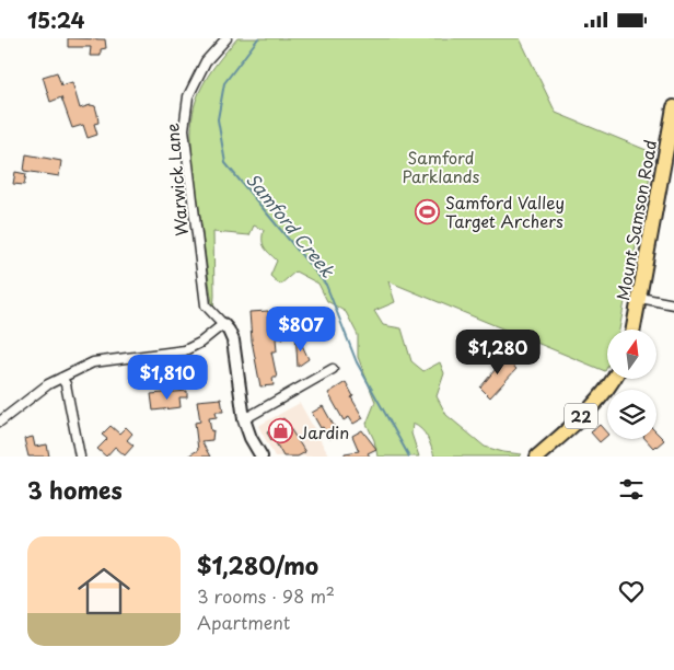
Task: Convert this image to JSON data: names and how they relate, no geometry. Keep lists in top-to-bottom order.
{
  "streets": {
    "main road": ["Mount Samson Road", "22"],
    "street": ["Warwick Lane"]
  },
  "water": ["Samford Creek"],
  "parks": ["Samford Parklands"],
  "places": {
    "sports": ["Samford Valley Target Archers"],
    "shop": ["Jardin"]
  },
  "north": "top",
  "page": {
    "status": "15:24",
    "price": ["$807", "$1,280", "$1,810"],
    "heading": "3 homes",
    "list": [
      {
        "name": "$1,280/mo",
        "note": "3 rooms · 98 m² · Apartment"
      }
    ]
  }
}
